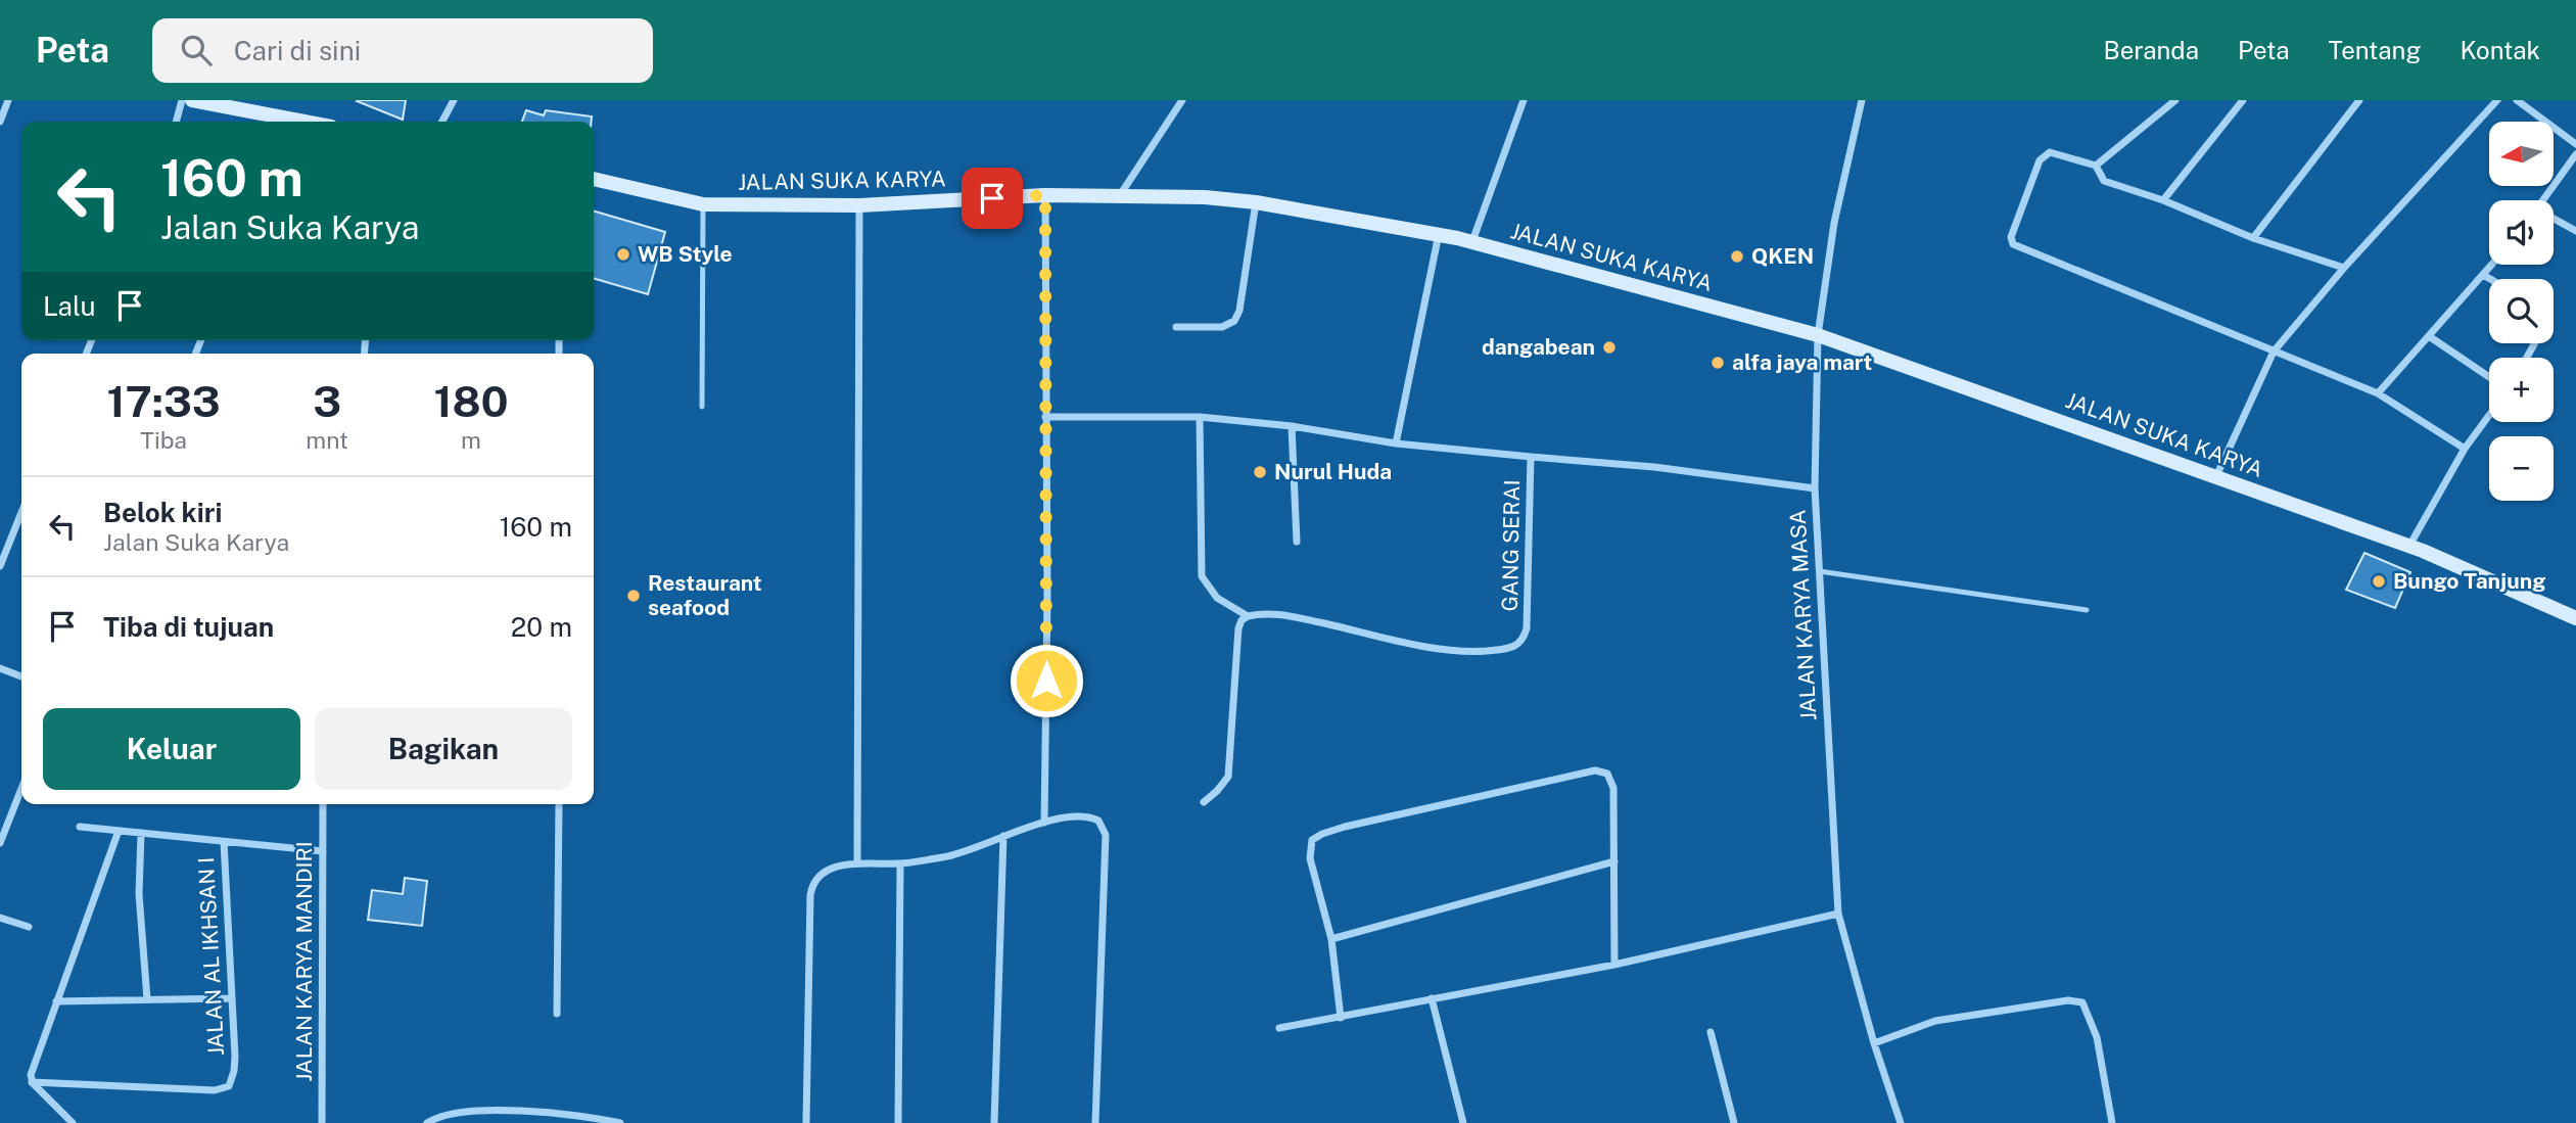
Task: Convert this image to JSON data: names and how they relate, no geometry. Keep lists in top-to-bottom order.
{
  "streets": {
    "main road": ["JALAN SUKA KARYA"],
    "street": [
      "GANG SERAI",
      "JALAN KARYA MASA",
      "JALAN AL IKHSAN I",
      "JALAN KARYA MANDIRI"
    ]
  },
  "crossings": [
    ["JALAN SUKA KARYA", "JALAN KARYA MASA"],
    ["GANG SERAI", "JALAN KARYA MASA"]
  ],
  "places": [
    "WB Style",
    "QKEN",
    "dangabean",
    "alfa jaya mart",
    "Nurul Huda",
    "Bungo Tanjung",
    "Restaurant seafood"
  ],
  "north": "left",
  "page": {
    "header": "Peta",
    "search": "Cari di sini",
    "nav": [
      "Beranda",
      "Peta",
      "Tentang",
      "Kontak"
    ],
    "map_buttons": ["+", "−"],
    "turn": ["160 m", "Jalan Suka Karya"],
    "then": "Lalu",
    "eta": [
      "17:33",
      "Tiba",
      "3",
      "mnt",
      "180",
      "m"
    ],
    "list": [
      {
        "name": "Belok kiri",
        "note": "Jalan Suka Karya",
        "value": "160 m"
      },
      {
        "name": "Tiba di tujuan",
        "value": "20 m"
      }
    ],
    "buttons": ["Keluar", "Bagikan"]
  }
}
